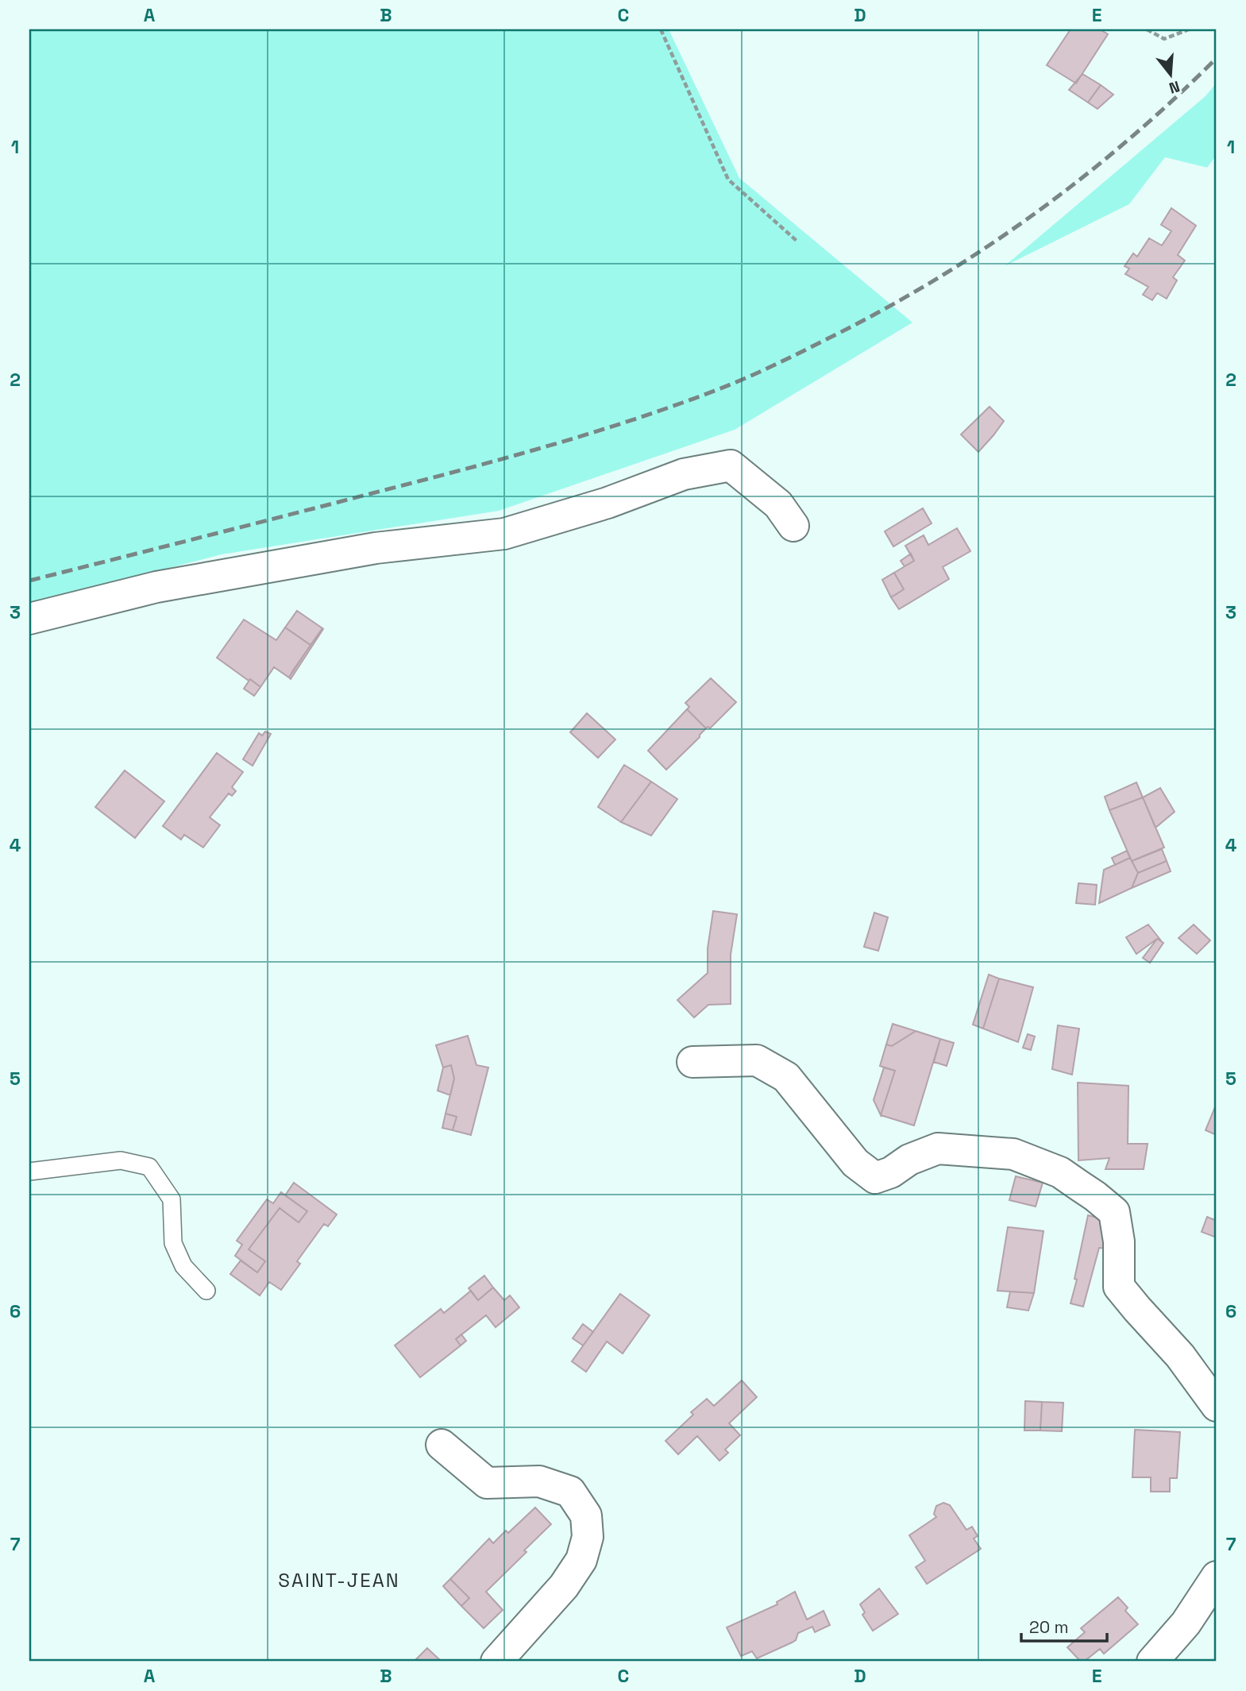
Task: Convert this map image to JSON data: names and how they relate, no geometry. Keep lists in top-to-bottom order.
{
  "districts": ["SAINT-JEAN"],
  "scale_bar": "20 m",
  "north": "bottom",
  "grid": {
    "columns": [
      "A",
      "B",
      "C",
      "D",
      "E"
    ],
    "rows": [
      "1",
      "2",
      "3",
      "4",
      "5",
      "6",
      "7"
    ]
  }
}
